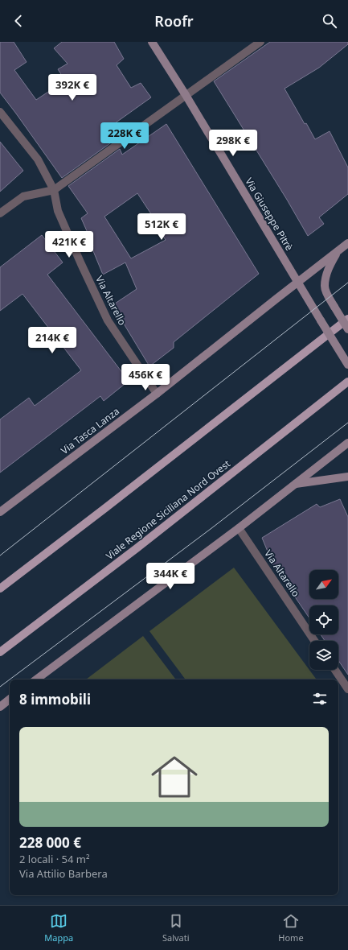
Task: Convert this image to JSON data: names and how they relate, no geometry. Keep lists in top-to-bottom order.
{
  "streets": {
    "main road": ["Viale Regione Siciliana Nord Ovest"],
    "street": ["Via Giuseppe Pitrè", "Via Altarello", "Via Tasca Lanza"]
  },
  "crossings": [
    ["Via Giuseppe Pitrè", "Via Tasca Lanza"],
    ["Via Altarello", "Via Tasca Lanza"]
  ],
  "north": "top right",
  "page": {
    "header": "Roofr",
    "price": [
      "392K €",
      "228K €",
      "298K €",
      "512K €",
      "421K €",
      "214K €",
      "456K €",
      "344K €"
    ],
    "heading": "8 immobili",
    "list": [
      {
        "name": "228 000 €",
        "note": "2 locali · 54 m² · Via Attilio Barbera"
      }
    ],
    "tabs": ["Mappa", "Salvati", "Home"]
  }
}
